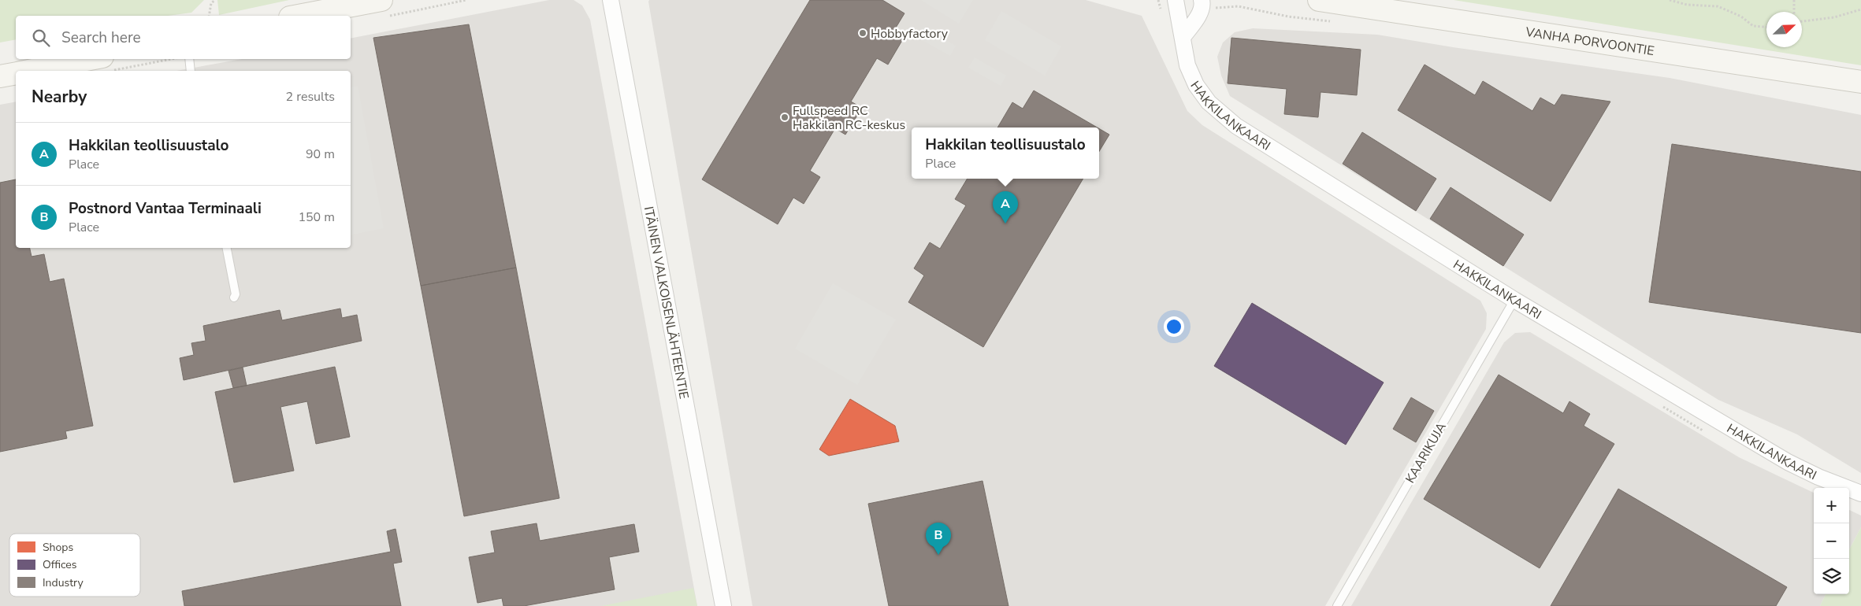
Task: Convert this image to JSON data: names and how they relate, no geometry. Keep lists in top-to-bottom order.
{
  "streets": {
    "main road": ["VANHA PORVOONTIE"],
    "street": ["HAKKILANKAARI", "ITÄINEN VALKOISENLÄHTEENTIE"],
    "lane": ["KAARIKUJA"]
  },
  "crossings": [
    ["HAKKILANKAARI", "KAARIKUJA"]
  ],
  "places": ["Hobbyfactory", "Fullspeed RC Hakkilan RC-keskus"],
  "legend": ["Shops", "Offices", "Industry"],
  "north": "top right",
  "page": {
    "search": "Search here",
    "heading": ["Nearby", "2 results"],
    "list": [
      {
        "mark": "A",
        "name": "Hakkilan teollisuustalo",
        "note": "Place",
        "value": "90 m"
      },
      {
        "mark": "B",
        "name": "Postnord Vantaa Terminaali",
        "note": "Place",
        "value": "150 m"
      }
    ],
    "popup": ["Hakkilan teollisuustalo", "Place"],
    "pins": ["A", "B"],
    "map_buttons": ["+", "−"]
  }
}
